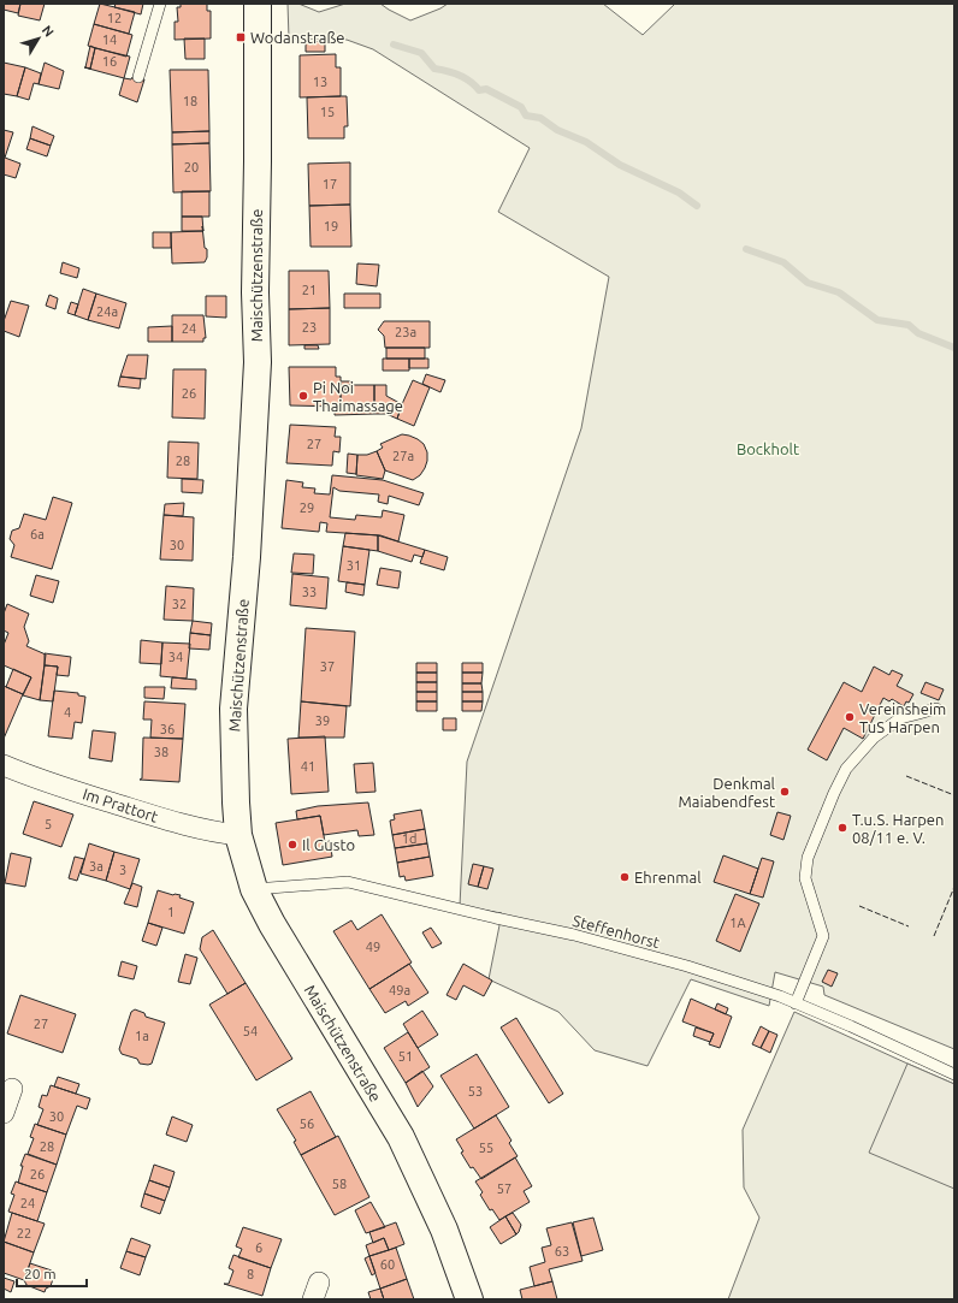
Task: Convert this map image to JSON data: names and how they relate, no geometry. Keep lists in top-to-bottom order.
{
  "streets": {
    "street": ["Maischützenstraße", "Im Prattort"],
    "lane": ["Steffenhorst"]
  },
  "crossings": [
    ["Maischützenstraße", "Im Prattort"],
    ["Maischützenstraße", "Steffenhorst"]
  ],
  "parks": ["Bockholt"],
  "places": {
    "transit": ["Wodanstraße"],
    "other": [
      "Pi Noi Thaimassage",
      "Vereinsheim TuS Harpen",
      "Denkmal Maiabendfest",
      "T.u.S. Harpen 08/11 e. V.",
      "Il Gusto",
      "Ehrenmal"
    ]
  },
  "house_numbers": [
    "12",
    "14",
    "16",
    "13",
    "18",
    "15",
    "20",
    "17",
    "19",
    "21",
    "24a",
    "23",
    "24",
    "23a",
    "26",
    "27",
    "27a",
    "28",
    "29",
    "6a",
    "30",
    "31",
    "33",
    "32",
    "34",
    "37",
    "4",
    "39",
    "36",
    "38",
    "41",
    "5",
    "1d",
    "3a",
    "3",
    "1",
    "1A",
    "49",
    "49a",
    "27",
    "54",
    "1a",
    "51",
    "53",
    "30",
    "56",
    "28",
    "55",
    "26",
    "58",
    "57",
    "24",
    "22",
    "6",
    "63",
    "60",
    "8"
  ],
  "scale_bar": "20 m",
  "north": "top right"
}
